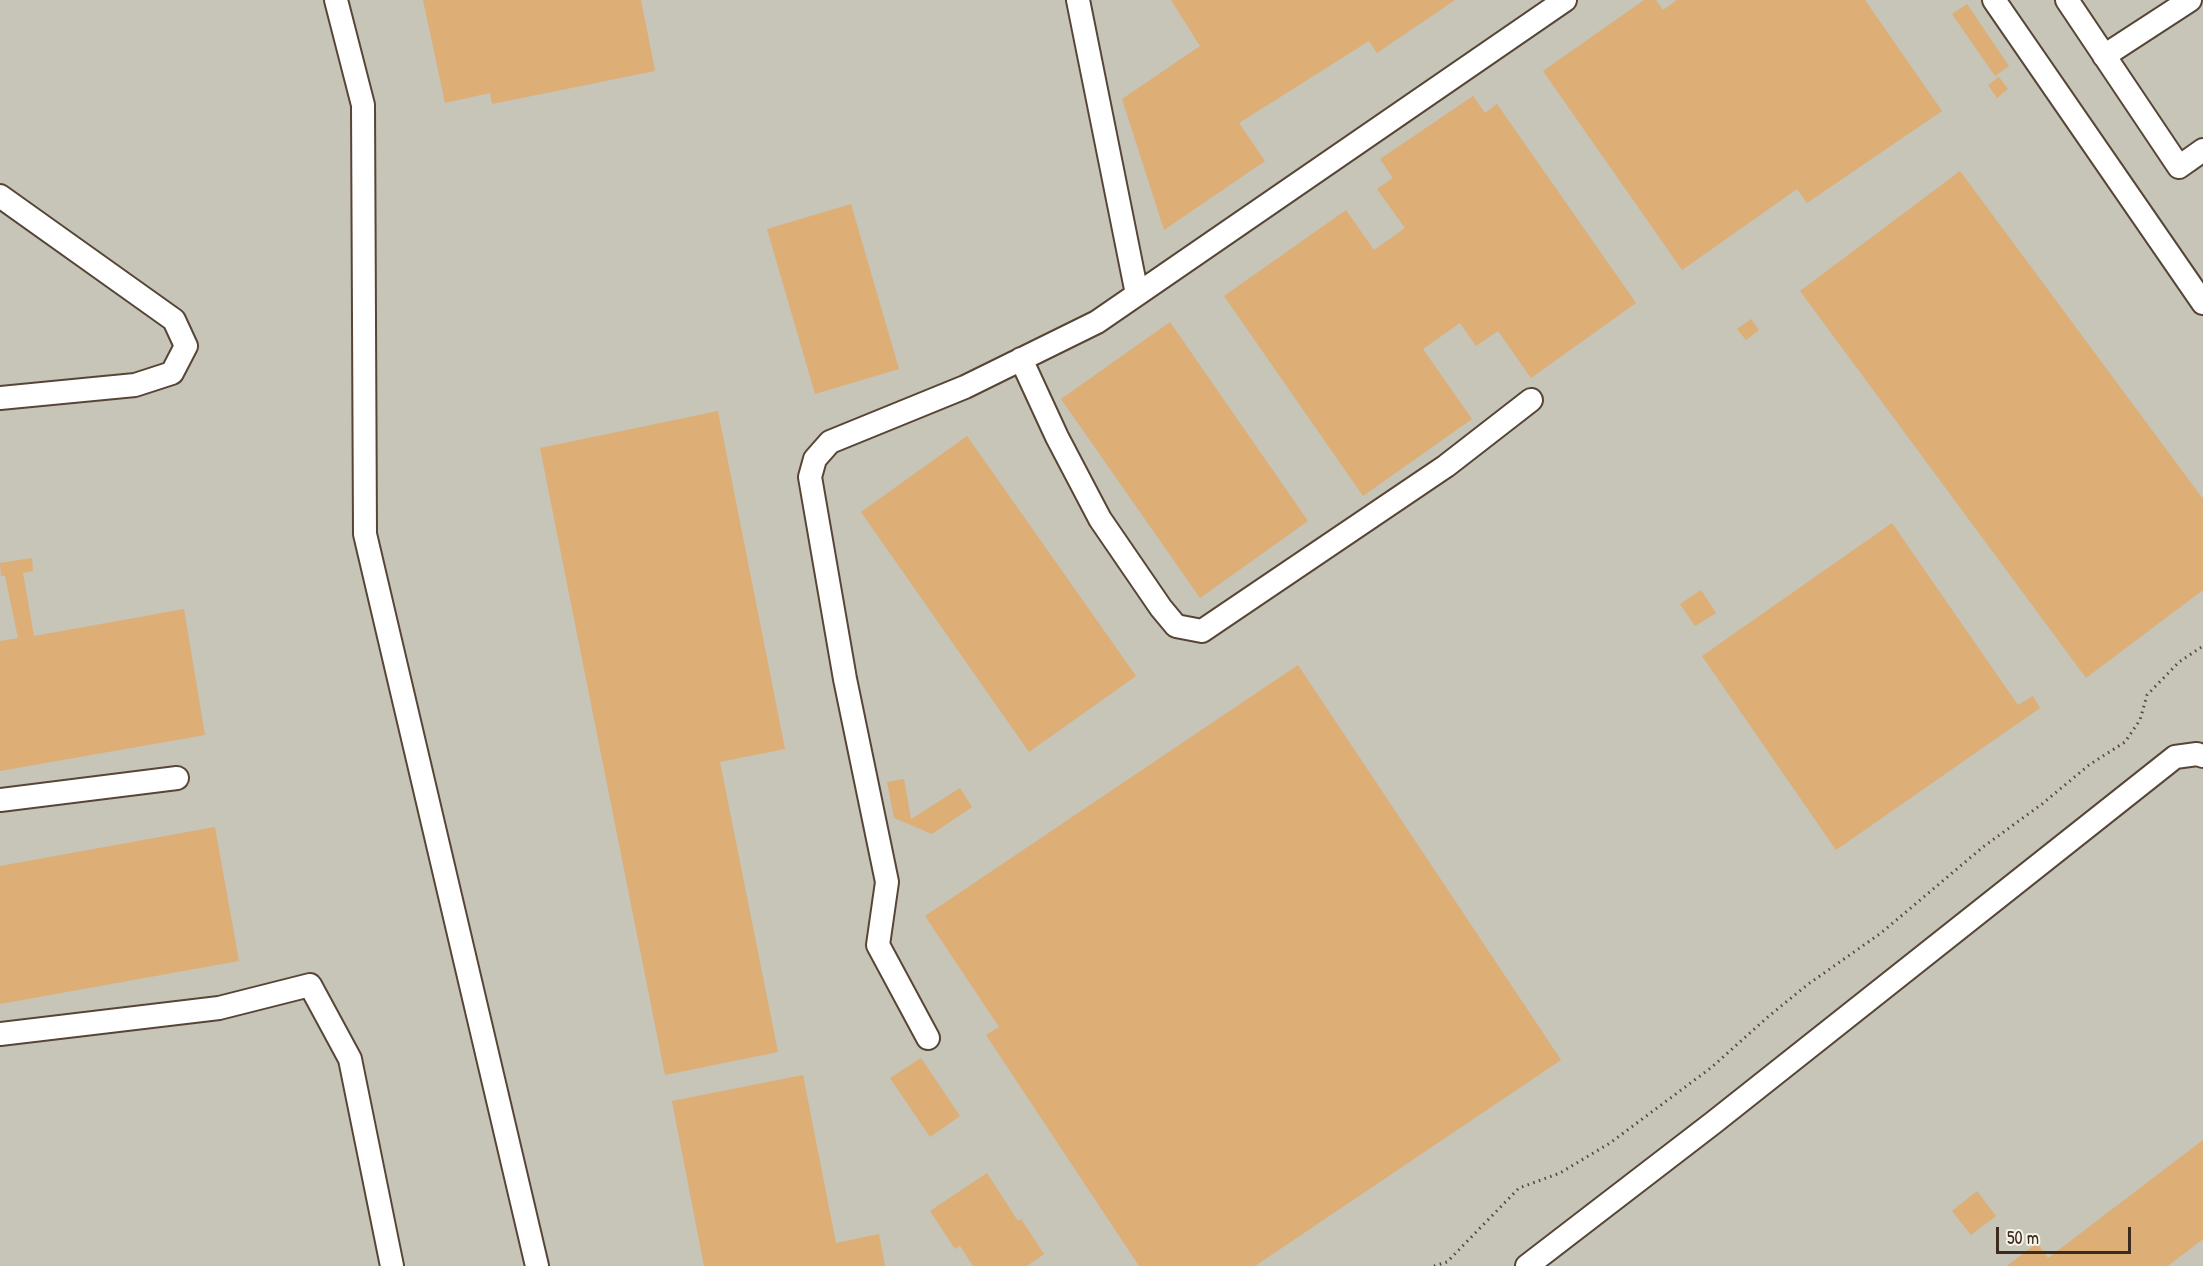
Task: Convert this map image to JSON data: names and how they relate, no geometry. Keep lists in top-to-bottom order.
{
  "scale_bar": "50 m"
}
